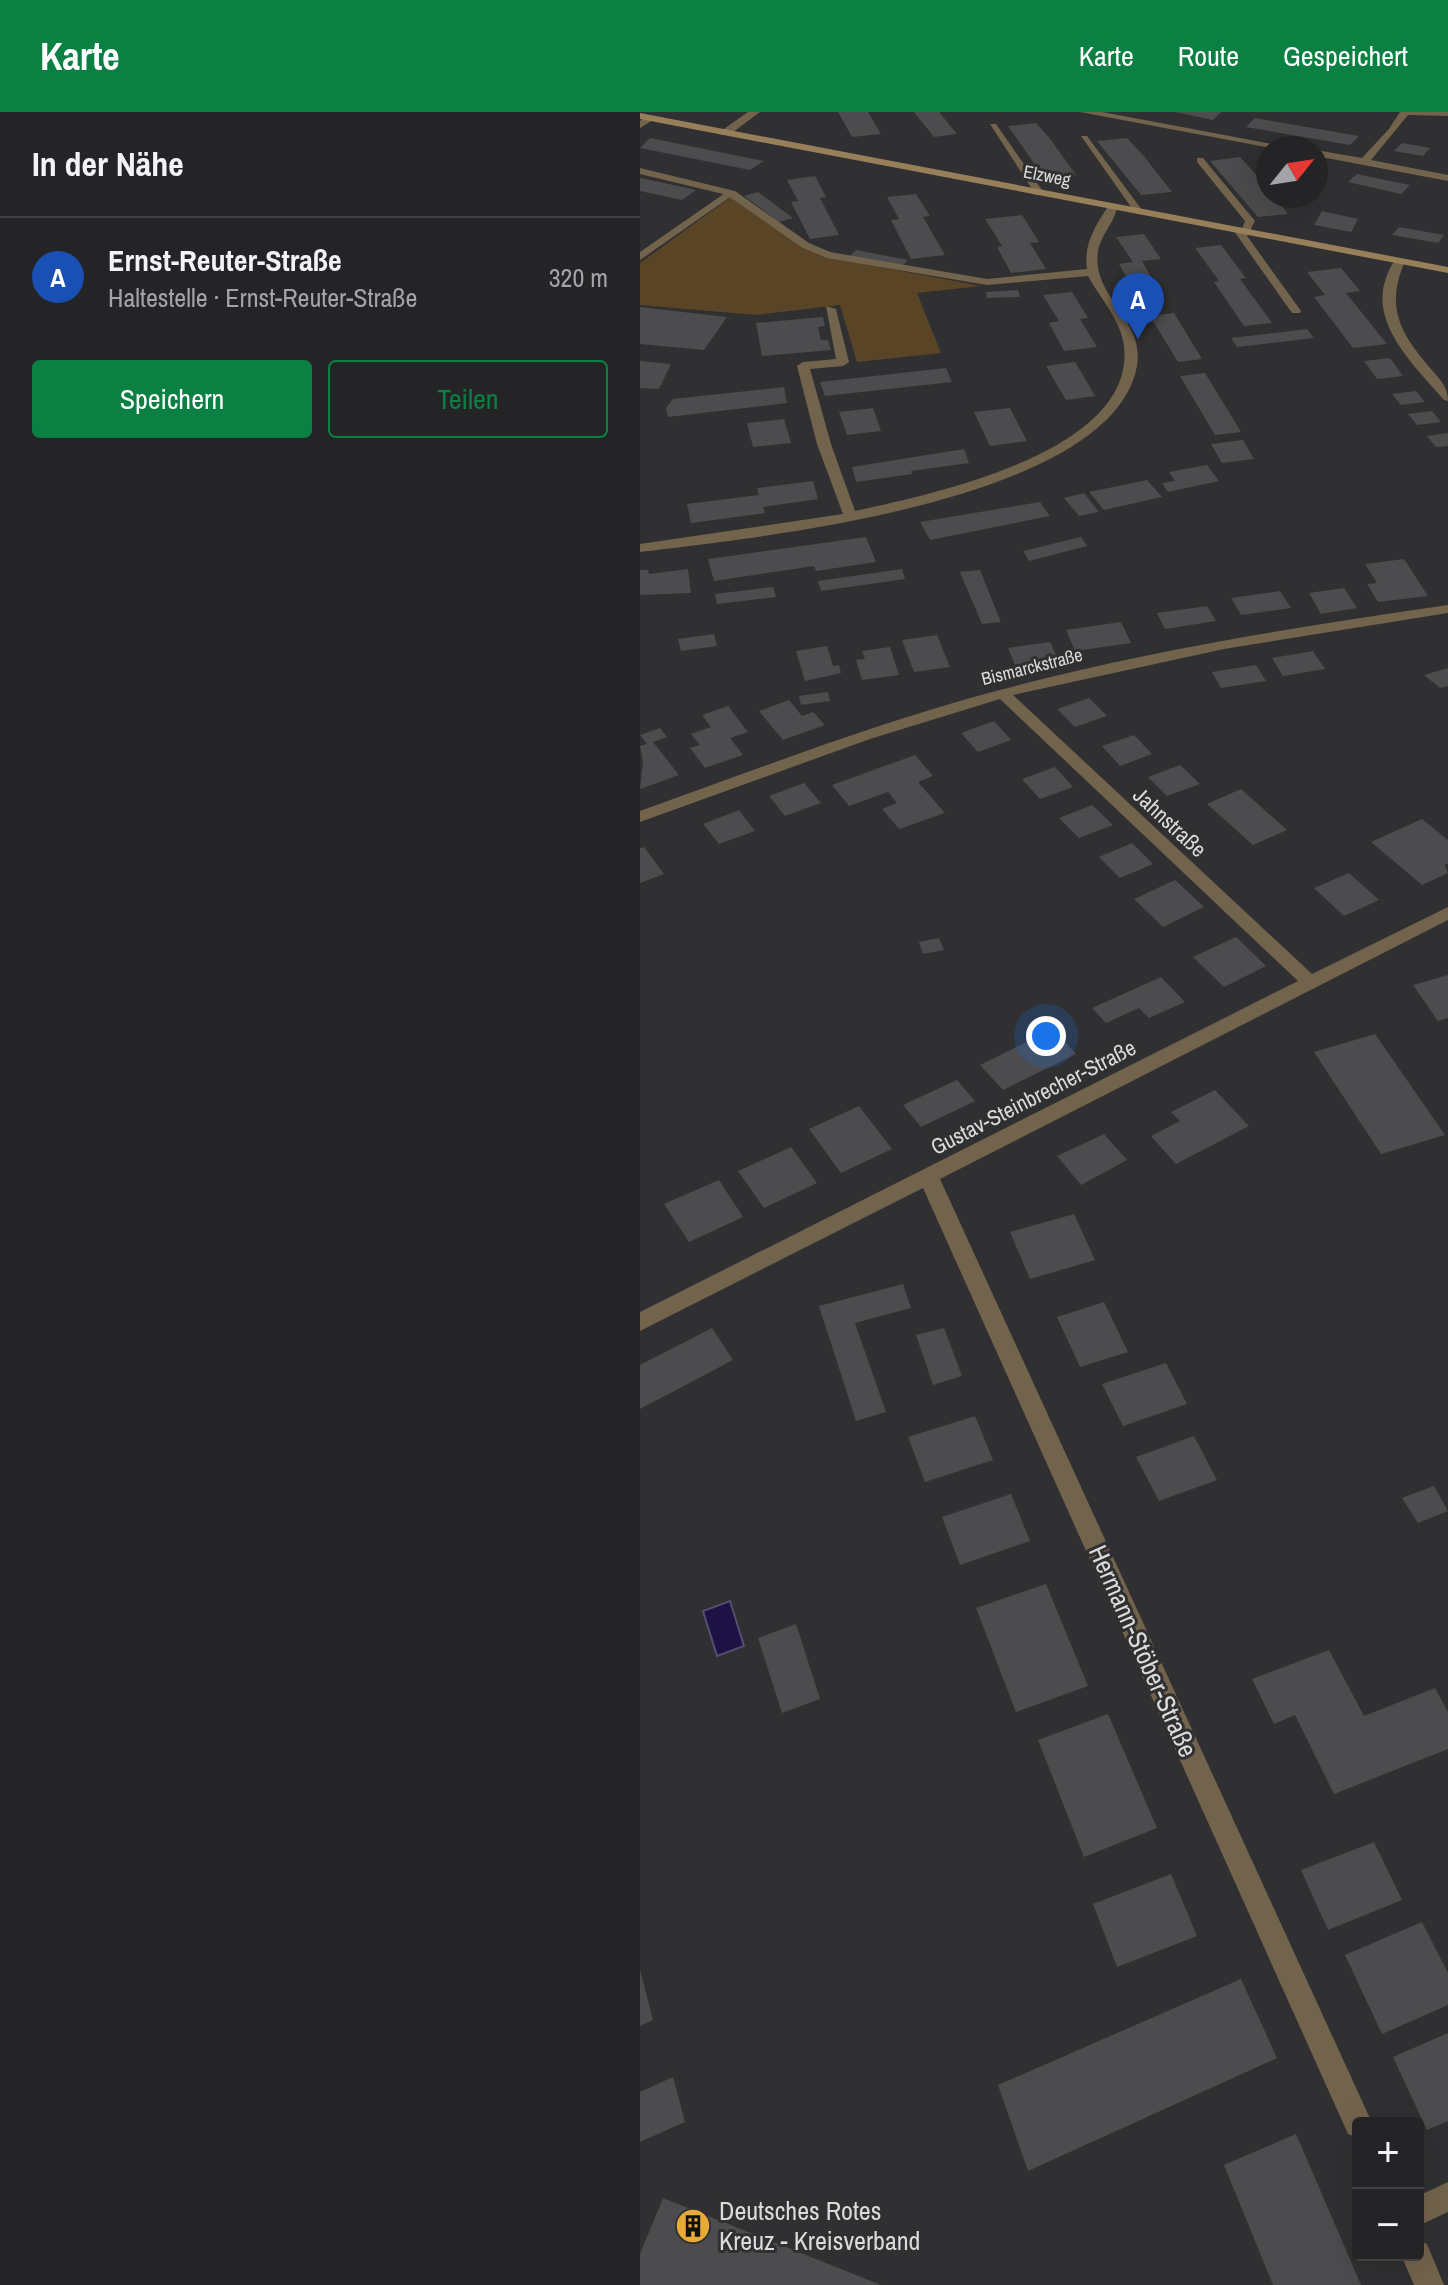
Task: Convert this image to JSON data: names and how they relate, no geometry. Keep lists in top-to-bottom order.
{
  "streets": {
    "street": [
      "Elzweg",
      "Bismarckstraße",
      "Jahnstraße",
      "Gustav-Steinbrecher-Straße",
      "Hermann-Stöber-Straße"
    ]
  },
  "crossings": [
    ["Bismarckstraße", "Jahnstraße"],
    ["Jahnstraße", "Gustav-Steinbrecher-Straße"],
    ["Gustav-Steinbrecher-Straße", "Hermann-Stöber-Straße"]
  ],
  "places": {
    "building": ["Deutsches Rotes Kreuz - Kreisverband"]
  },
  "north": "top right",
  "page": {
    "header": "Karte",
    "nav": ["Karte", "Route", "Gespeichert"],
    "heading": "In der Nähe",
    "list": [
      {
        "mark": "A",
        "name": "Ernst-Reuter-Straße",
        "note": "Haltestelle · Ernst-Reuter-Straße",
        "value": "320 m"
      }
    ],
    "pins": "A",
    "buttons": ["Speichern", "Teilen"],
    "map_buttons": ["+", "−"]
  }
}
